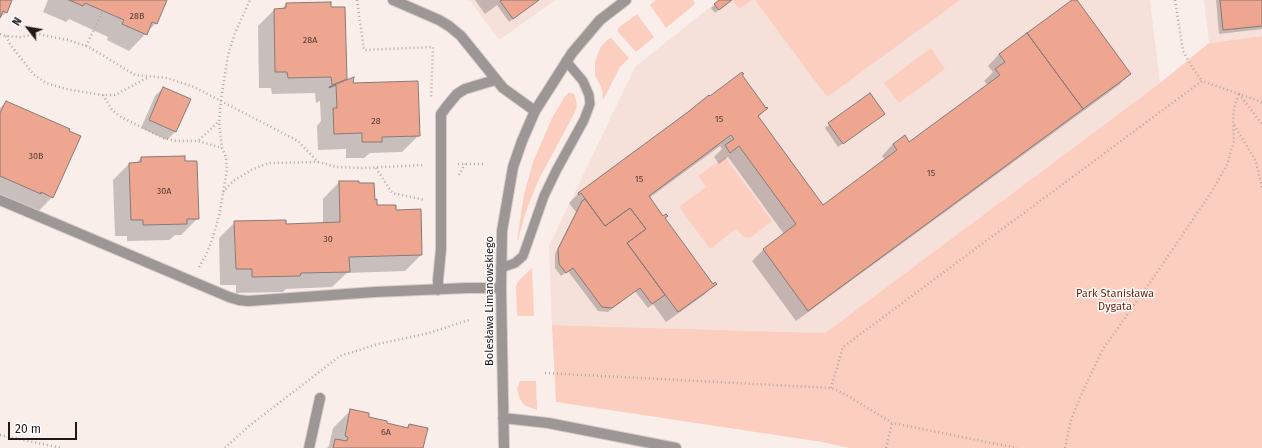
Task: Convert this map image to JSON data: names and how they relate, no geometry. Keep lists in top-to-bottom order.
{
  "streets": {
    "street": ["Bolesława Limanowskiego"]
  },
  "parks": ["Park Stanisława Dygata"],
  "house_numbers": [
    "28B",
    "28A",
    "15",
    "28",
    "30B",
    "15",
    "15",
    "30A",
    "30",
    "6A"
  ],
  "scale_bar": "20 m",
  "north": "top left"
}
